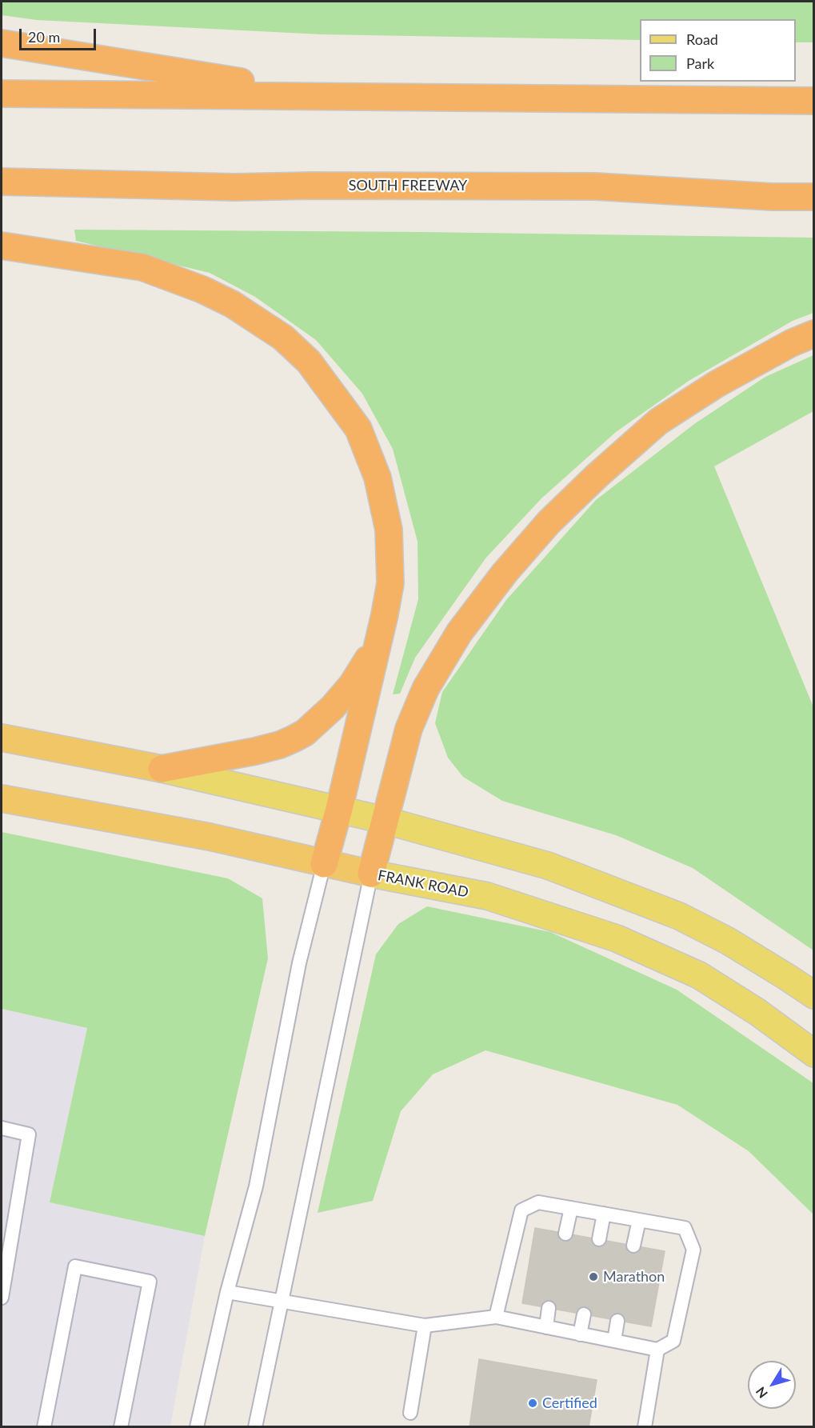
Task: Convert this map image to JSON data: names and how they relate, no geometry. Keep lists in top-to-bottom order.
{
  "streets": {
    "highway": ["SOUTH FREEWAY", "FRANK ROAD"]
  },
  "places": ["Marathon", "Certified"],
  "legend": ["Road", "Park"],
  "scale_bar": "20 m",
  "north": "bottom left"
}
